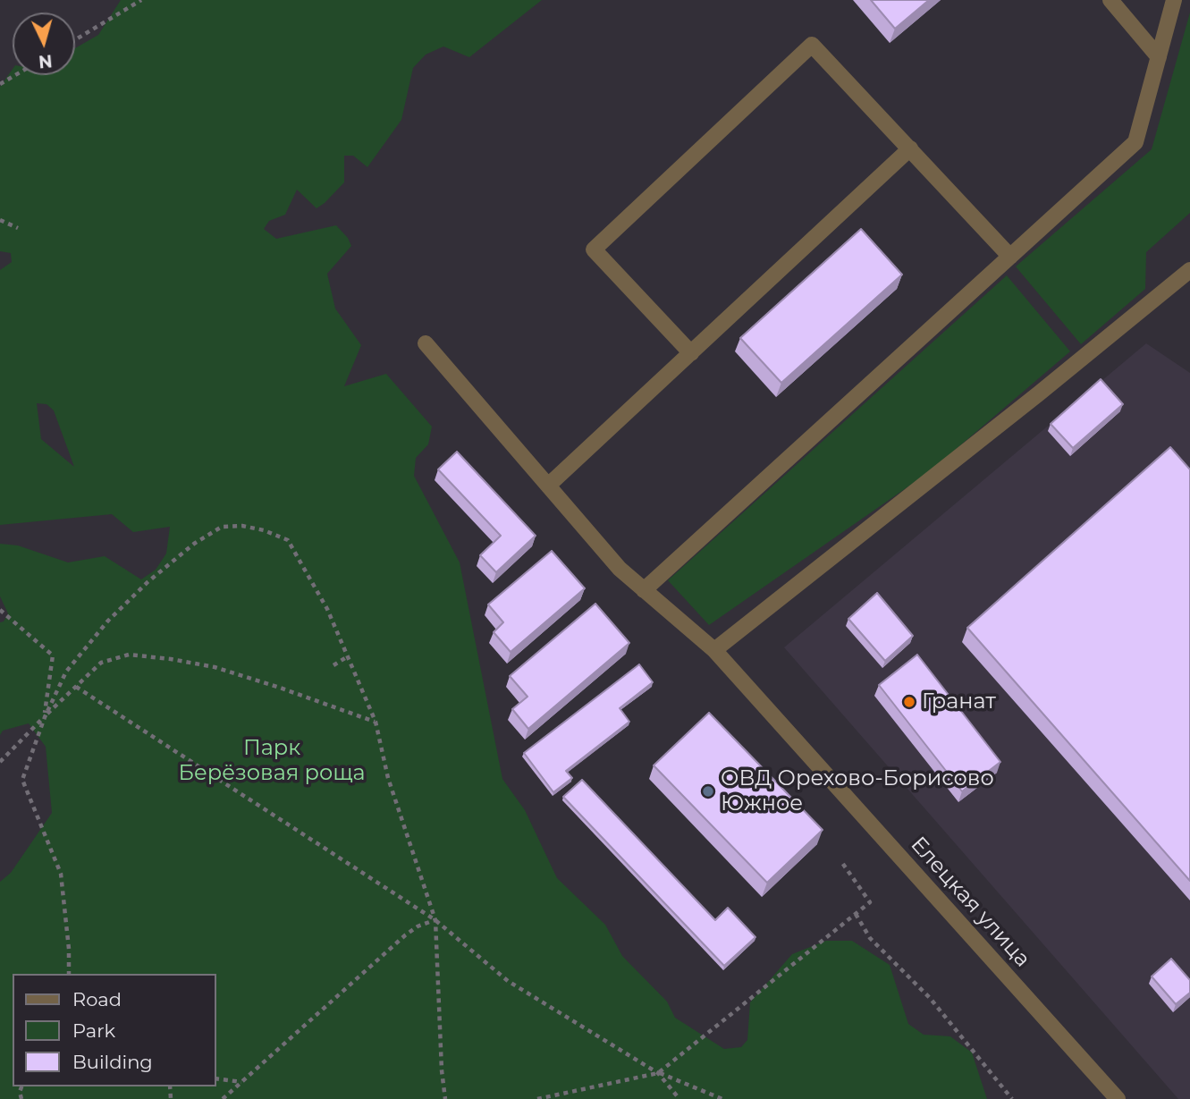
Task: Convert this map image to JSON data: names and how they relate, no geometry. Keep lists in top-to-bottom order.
{
  "streets": {
    "street": ["Елецкая улица"]
  },
  "parks": ["Парк Берёзовая роща"],
  "places": ["Гранат", "ОВД Орехово-Борисово Южное"],
  "legend": ["Road", "Park", "Building"],
  "north": "bottom"
}
